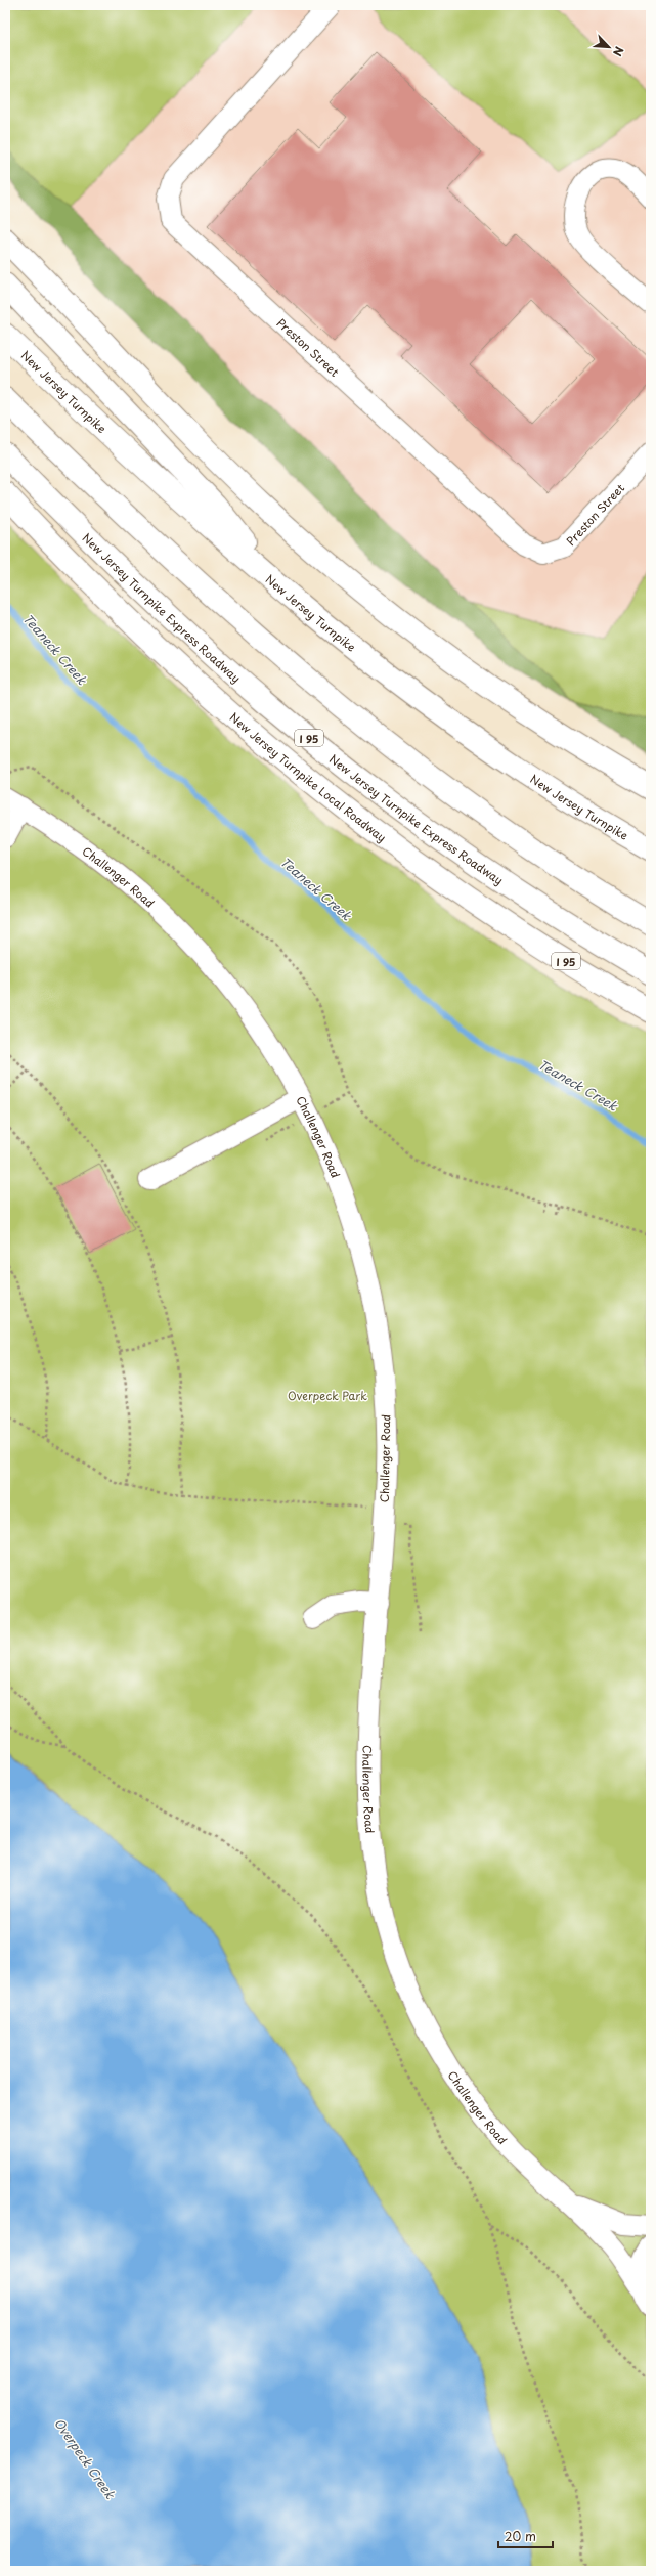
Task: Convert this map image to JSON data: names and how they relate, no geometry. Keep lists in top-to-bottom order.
{
  "streets": {
    "highway": [
      "New Jersey Turnpike",
      "New Jersey Turnpike Express Roadway",
      "I 95",
      "New Jersey Turnpike Local Roadway"
    ],
    "street": ["Preston Street", "Challenger Road"]
  },
  "water": ["Teaneck Creek", "Overpeck Creek"],
  "parks": ["Overpeck Park"],
  "scale_bar": "20 m",
  "north": "bottom right"
}
